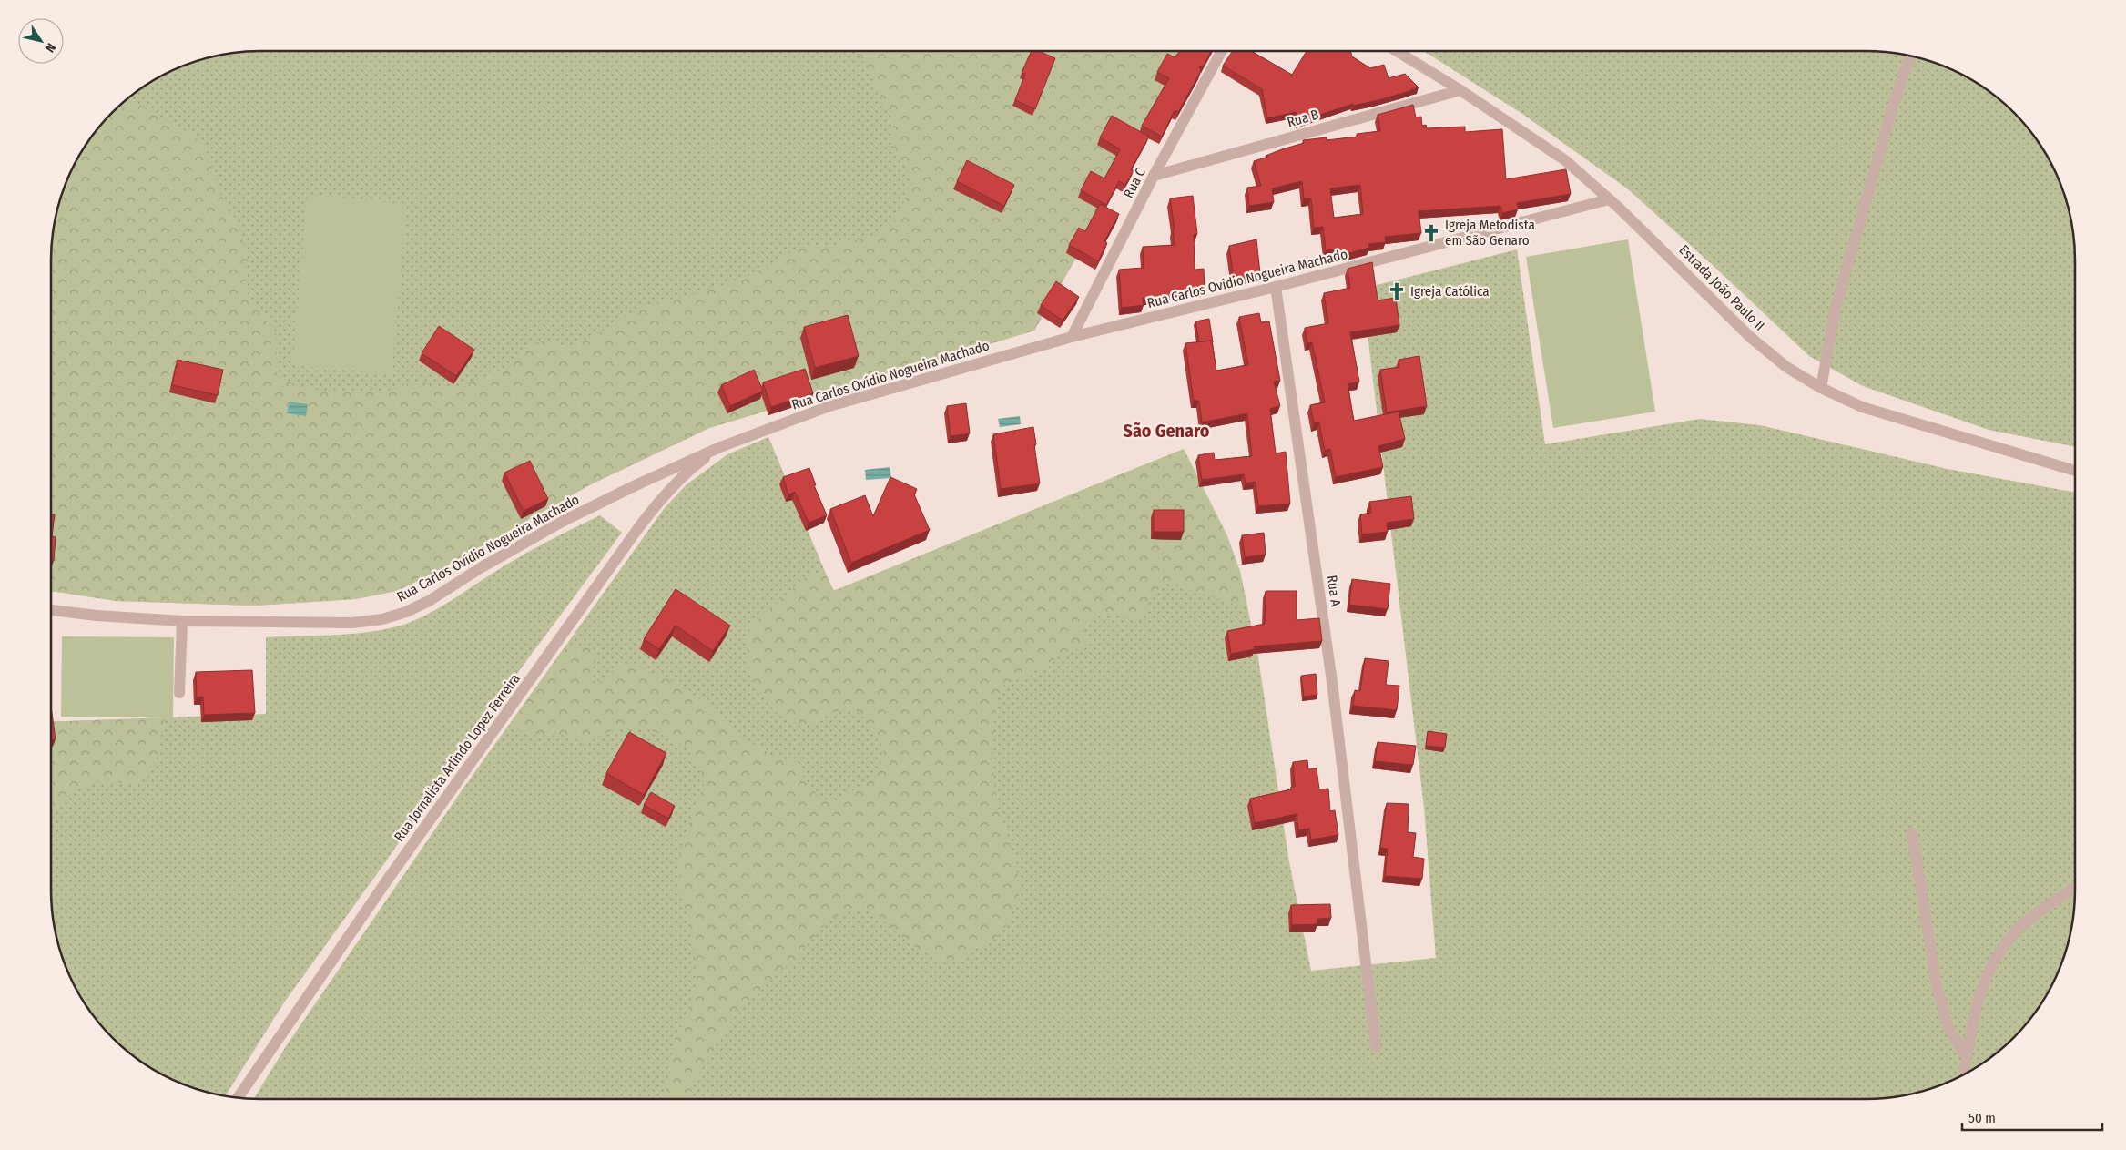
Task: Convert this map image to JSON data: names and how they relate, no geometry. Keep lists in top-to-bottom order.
{
  "streets": {
    "street": [
      "Rua B",
      "Rua C",
      "Rua Carlos Ovídio Nogueira Machado",
      "Estrada João Paulo II",
      "Rua A",
      "Rua Jornalista Arlindo Lopez Ferreira"
    ]
  },
  "crossings": [
    ["Rua B", "Rua C"],
    ["Rua B", "Estrada João Paulo II"],
    ["Rua C", "Rua Carlos Ovídio Nogueira Machado"],
    ["Rua Carlos Ovídio Nogueira Machado", "Estrada João Paulo II"],
    ["Rua Carlos Ovídio Nogueira Machado", "Rua A"],
    ["Rua Carlos Ovídio Nogueira Machado", "Rua Jornalista Arlindo Lopez Ferreira"]
  ],
  "districts": ["São Genaro"],
  "places": {
    "church": ["Igreja Metodista em São Genaro", "Igreja Católica"]
  },
  "scale_bar": "50 m",
  "north": "bottom right"
}
